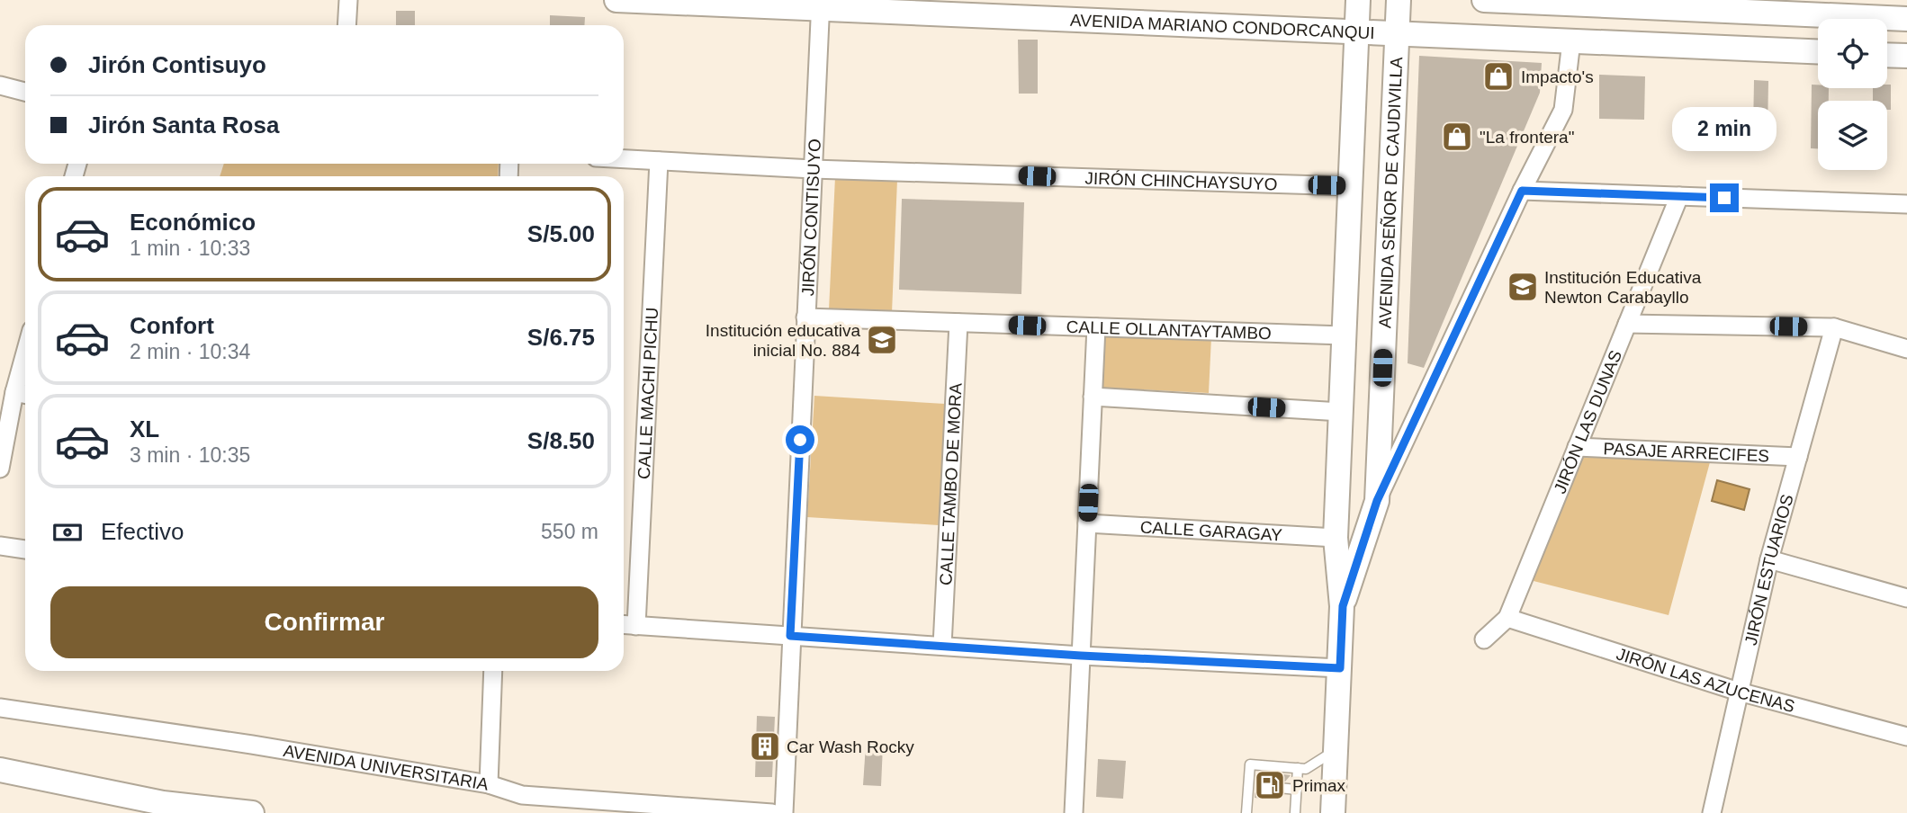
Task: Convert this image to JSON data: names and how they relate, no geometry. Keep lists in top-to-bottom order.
{
  "streets": {
    "main road": ["AVENIDA MARIANO CONDORCANQUI", "AVENIDA SEÑOR DE CAUDIVILLA"],
    "street": [
      "JIRÓN CHINCHAYSUYO",
      "JIRÓN CONTISUYO",
      "CALLE OLLANTAYTAMBO",
      "CALLE MACHI PICHU",
      "JIRÓN LAS DUNAS",
      "PASAJE ARRECIFES",
      "CALLE TAMBO DE MORA",
      "CALLE GARAGAY",
      "JIRÓN ESTUARIOS",
      "JIRÓN LAS AZUCENAS",
      "AVENIDA UNIVERSITARIA"
    ]
  },
  "crossings": [
    ["AVENIDA MARIANO CONDORCANQUI", "AVENIDA SEÑOR DE CAUDIVILLA"],
    ["AVENIDA MARIANO CONDORCANQUI", "JIRÓN CONTISUYO"],
    ["JIRÓN CHINCHAYSUYO", "AVENIDA SEÑOR DE CAUDIVILLA"],
    ["JIRÓN CHINCHAYSUYO", "JIRÓN CONTISUYO"],
    ["JIRÓN CHINCHAYSUYO", "CALLE MACHI PICHU"],
    ["AVENIDA SEÑOR DE CAUDIVILLA", "CALLE OLLANTAYTAMBO"],
    ["AVENIDA SEÑOR DE CAUDIVILLA", "CALLE GARAGAY"],
    ["JIRÓN CONTISUYO", "CALLE OLLANTAYTAMBO"],
    ["CALLE OLLANTAYTAMBO", "CALLE TAMBO DE MORA"],
    ["JIRÓN LAS DUNAS", "PASAJE ARRECIFES"],
    ["JIRÓN LAS DUNAS", "JIRÓN LAS AZUCENAS"],
    ["PASAJE ARRECIFES", "JIRÓN ESTUARIOS"],
    ["JIRÓN ESTUARIOS", "JIRÓN LAS AZUCENAS"]
  ],
  "places": {
    "shop": ["Impacto's", "\"La frontera\""],
    "school or university": ["Institución Educativa Newton Carabayllo", "Institución educativa inicial No. 884"],
    "building": ["Car Wash Rocky"],
    "fuel station": ["Primax"]
  },
  "page": {
    "banner": ["Jirón Contisuyo", "Jirón Santa Rosa"],
    "bubble": "2 min",
    "list": [
      {
        "name": "Económico",
        "note": "1 min · 10:33",
        "value": "S/5.00"
      },
      {
        "name": "Confort",
        "note": "2 min · 10:34",
        "value": "S/6.75"
      },
      {
        "name": "XL",
        "note": "3 min · 10:35",
        "value": "S/8.50"
      }
    ],
    "pay": ["Efectivo", "550 m"],
    "buttons": "Confirmar"
  }
}
